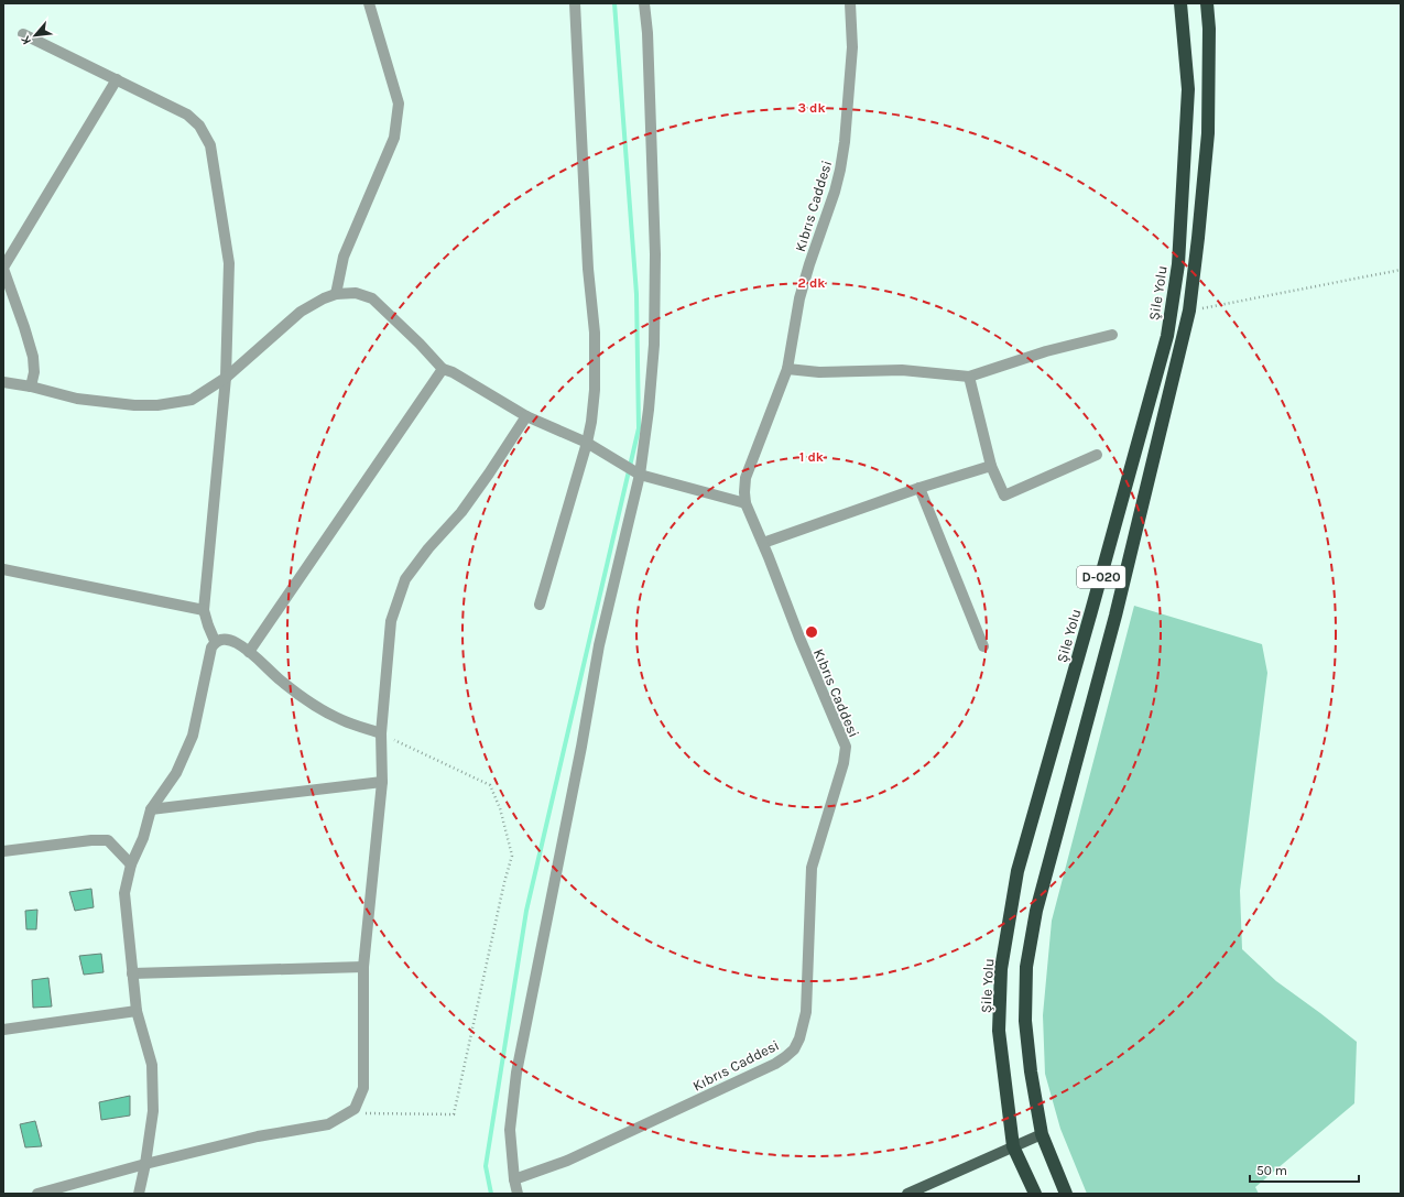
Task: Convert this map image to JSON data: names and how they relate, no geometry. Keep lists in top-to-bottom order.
{
  "streets": {
    "highway": ["Şile Yolu", "D-020"],
    "street": ["Kıbrıs Caddesi"]
  },
  "scale_bar": "50 m",
  "north": "bottom left",
  "rings": ["3 dk", "2 dk", "1 dk"]
}
